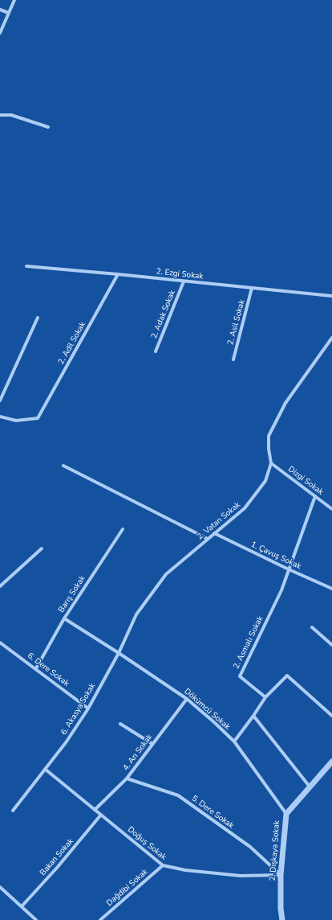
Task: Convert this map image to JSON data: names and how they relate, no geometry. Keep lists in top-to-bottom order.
{
  "streets": {
    "street": [
      "2. Ezgi Sokak",
      "2. Adak Sokak",
      "2. Asil Sokak",
      "2. Adil Sokak",
      "Dizgi Sokak",
      "2. Vatan Sokak",
      "1. Çavuş Sokak",
      "Barış Sokak",
      "2. Asmalı Sokak",
      "6. Dere Sokak",
      "6. Akasya Sokak",
      "Dökümcü Sokak",
      "4. Arı Sokak",
      "5. Dere Sokak",
      "Doğuş Sokak",
      "2. Dışkaya Sokak",
      "Bakan Sokak",
      "Dağdibi Sokak"
    ]
  },
  "crossings": [
    ["2. Ezgi Sokak", "2. Adak Sokak"],
    ["2. Ezgi Sokak", "2. Asil Sokak"],
    ["2. Ezgi Sokak", "2. Adil Sokak"],
    ["Dizgi Sokak", "2. Vatan Sokak"],
    ["Dizgi Sokak", "2. Asmalı Sokak"],
    ["2. Vatan Sokak", "1. Çavuş Sokak"],
    ["2. Vatan Sokak", "6. Akasya Sokak"],
    ["2. Vatan Sokak", "Dökümcü Sokak"],
    ["1. Çavuş Sokak", "2. Asmalı Sokak"],
    ["Barış Sokak", "6. Dere Sokak"],
    ["Barış Sokak", "Dökümcü Sokak"],
    ["6. Dere Sokak", "6. Akasya Sokak"],
    ["6. Akasya Sokak", "Dökümcü Sokak"],
    ["6. Akasya Sokak", "Doğuş Sokak"],
    ["Dökümcü Sokak", "4. Arı Sokak"],
    ["Dökümcü Sokak", "2. Dışkaya Sokak"],
    ["4. Arı Sokak", "5. Dere Sokak"],
    ["4. Arı Sokak", "Doğuş Sokak"],
    ["5. Dere Sokak", "Doğuş Sokak"],
    ["5. Dere Sokak", "2. Dışkaya Sokak"],
    ["Doğuş Sokak", "2. Dışkaya Sokak"],
    ["Doğuş Sokak", "Bakan Sokak"],
    ["Doğuş Sokak", "Dağdibi Sokak"]
  ]
}
